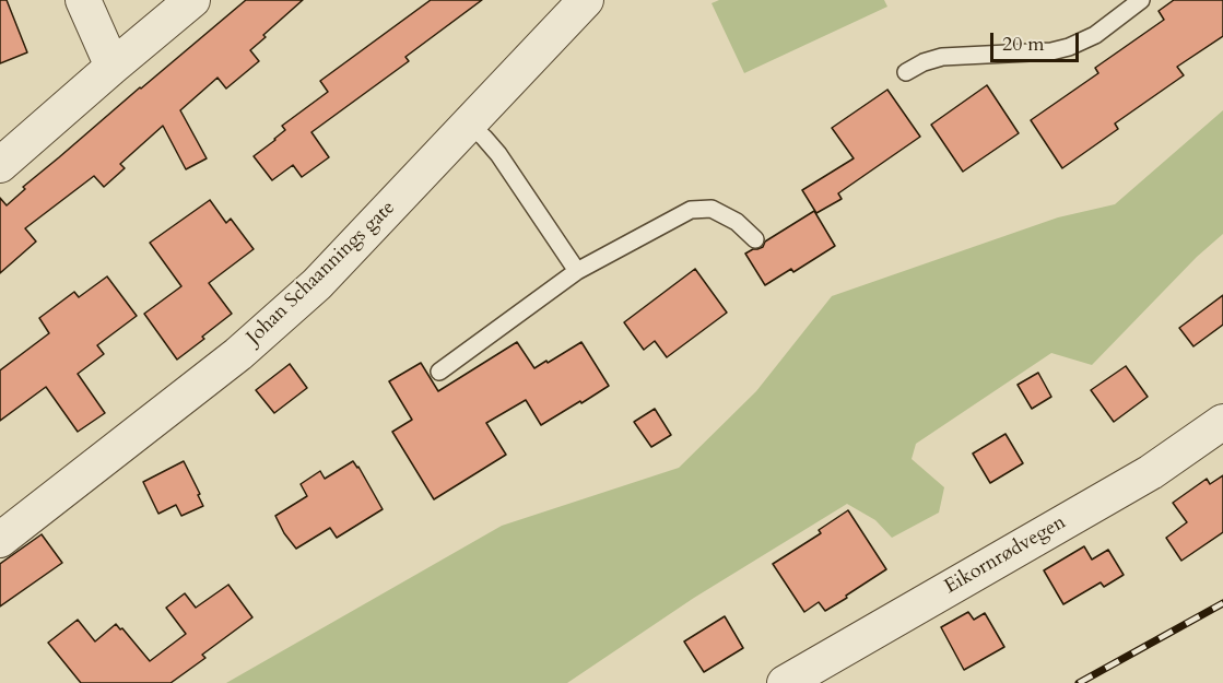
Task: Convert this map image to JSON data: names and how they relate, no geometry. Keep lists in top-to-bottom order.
{
  "streets": {
    "street": ["Johan Schaannings gate", "Eikornrødvegen"]
  },
  "scale_bar": "20 m"
}
